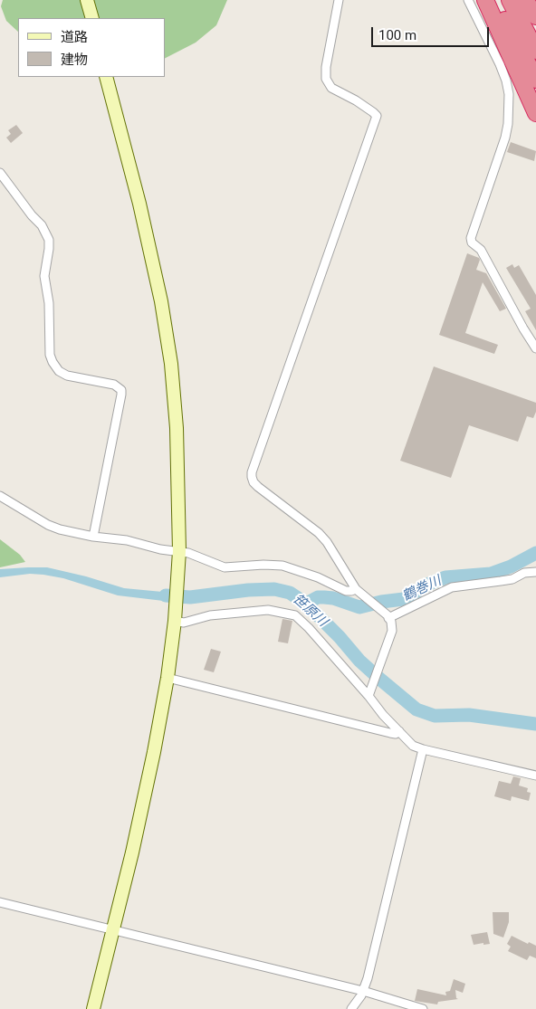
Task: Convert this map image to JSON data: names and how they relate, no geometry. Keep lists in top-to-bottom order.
{
  "water": ["鶴巻川", "笹原川"],
  "legend": ["道路", "建物"],
  "scale_bar": "100 m"
}
